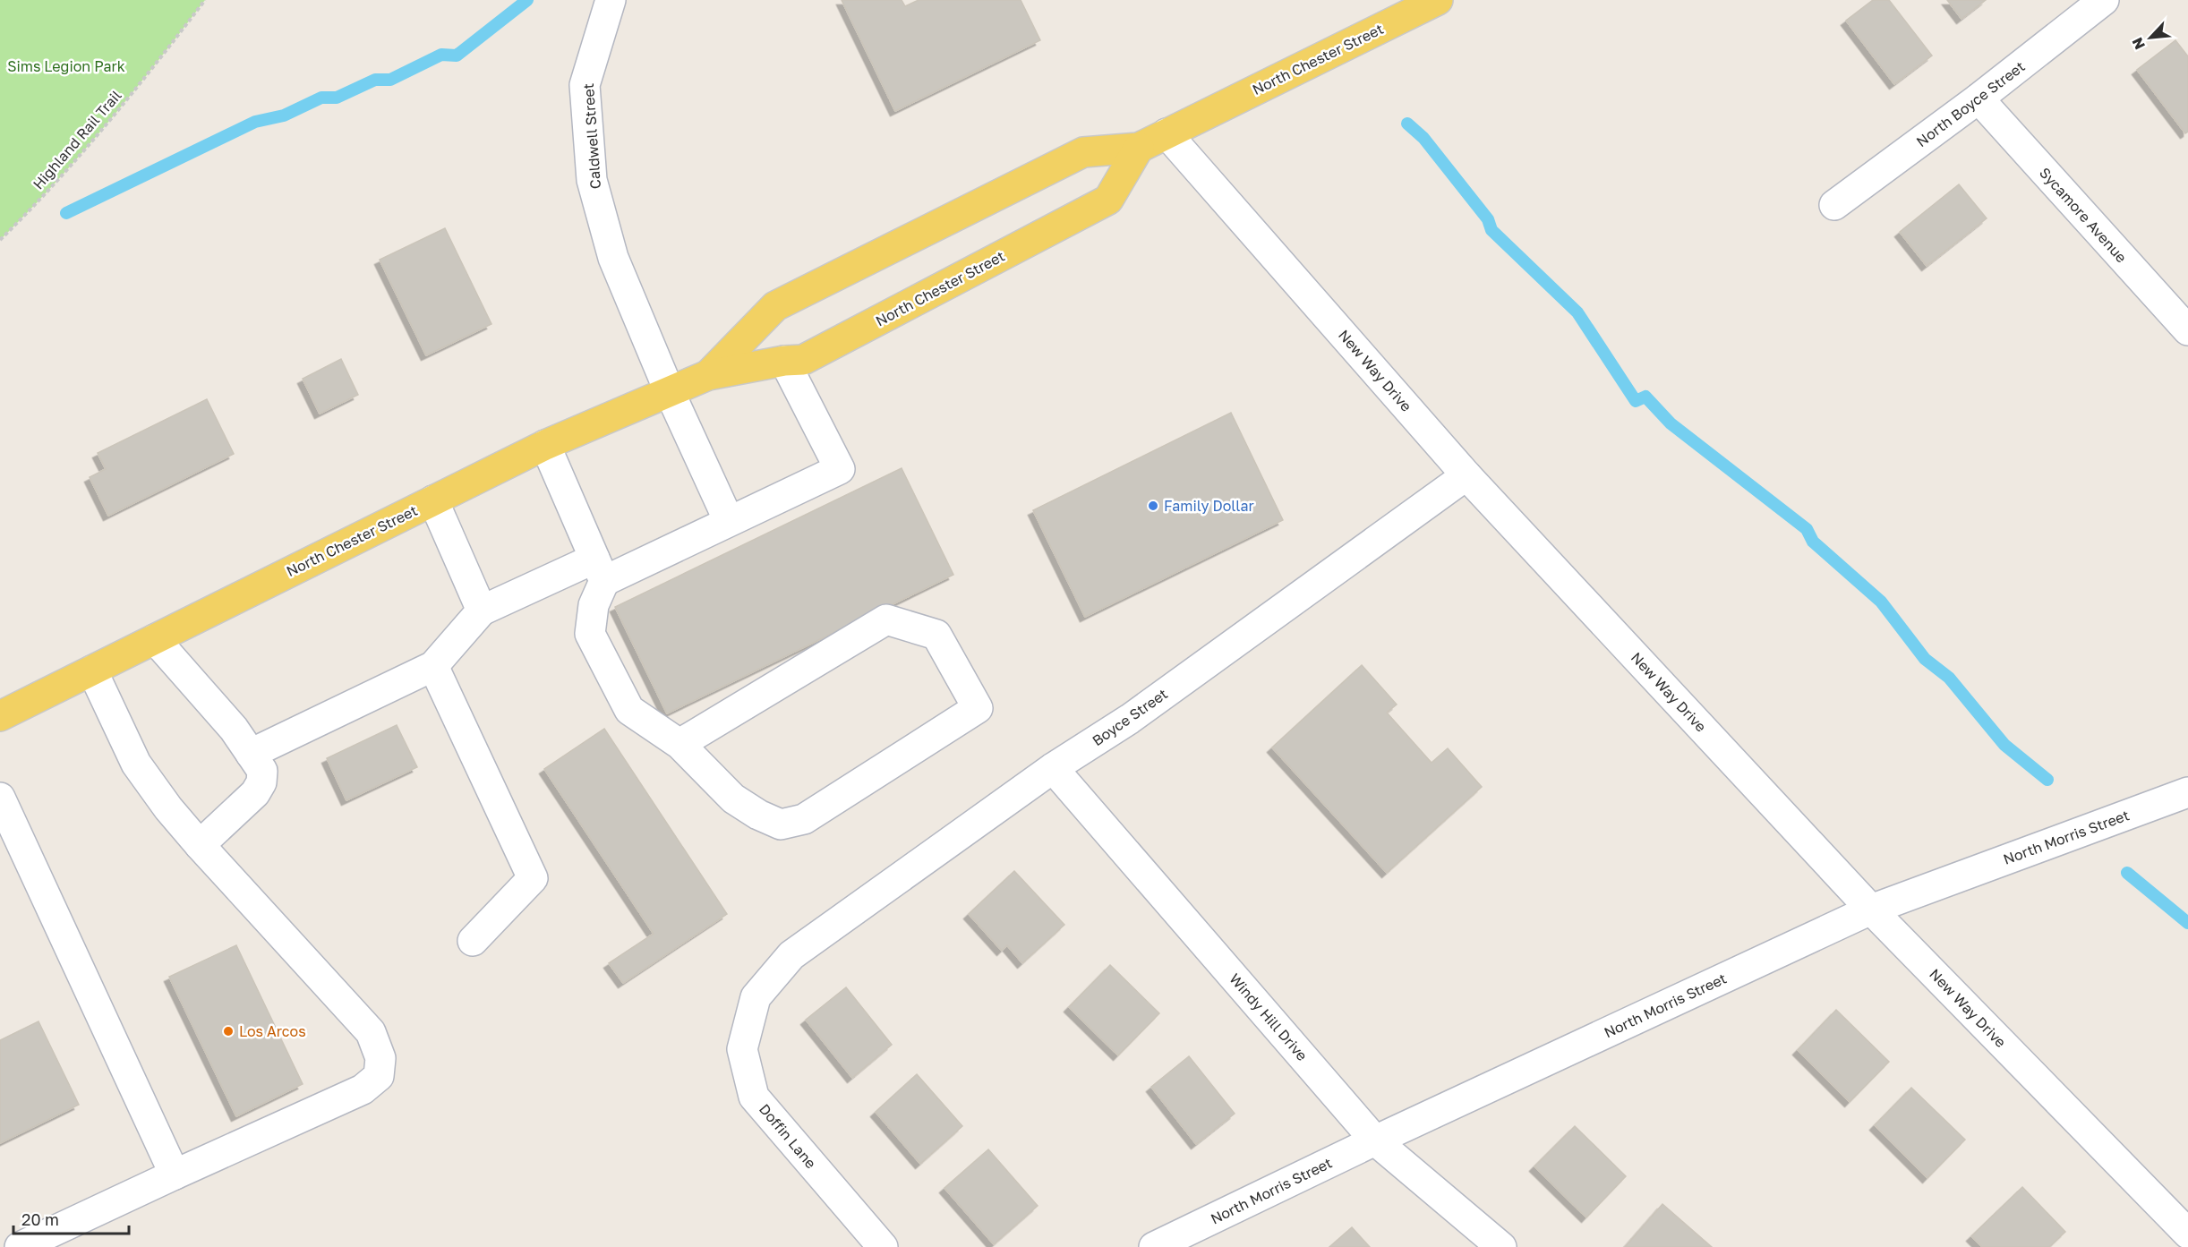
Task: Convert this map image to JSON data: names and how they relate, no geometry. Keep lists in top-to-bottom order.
{
  "streets": {
    "main road": ["North Chester Street"],
    "street": [
      "North Boyce Street",
      "Caldwell Street",
      "Sycamore Avenue",
      "New Way Drive",
      "Boyce Street",
      "North Morris Street",
      "Windy Hill Drive",
      "Doffin Lane"
    ],
    "path": ["Highland Rail Trail"]
  },
  "crossings": [
    ["North Chester Street", "Caldwell Street"],
    ["North Chester Street", "New Way Drive"],
    ["North Boyce Street", "Sycamore Avenue"],
    ["New Way Drive", "Boyce Street"],
    ["New Way Drive", "North Morris Street"],
    ["Boyce Street", "Windy Hill Drive"],
    ["Boyce Street", "Doffin Lane"],
    ["North Morris Street", "Windy Hill Drive"]
  ],
  "parks": ["Sims Legion Park"],
  "places": ["Family Dollar", "Los Arcos"],
  "scale_bar": "20 m",
  "north": "bottom left"
}
